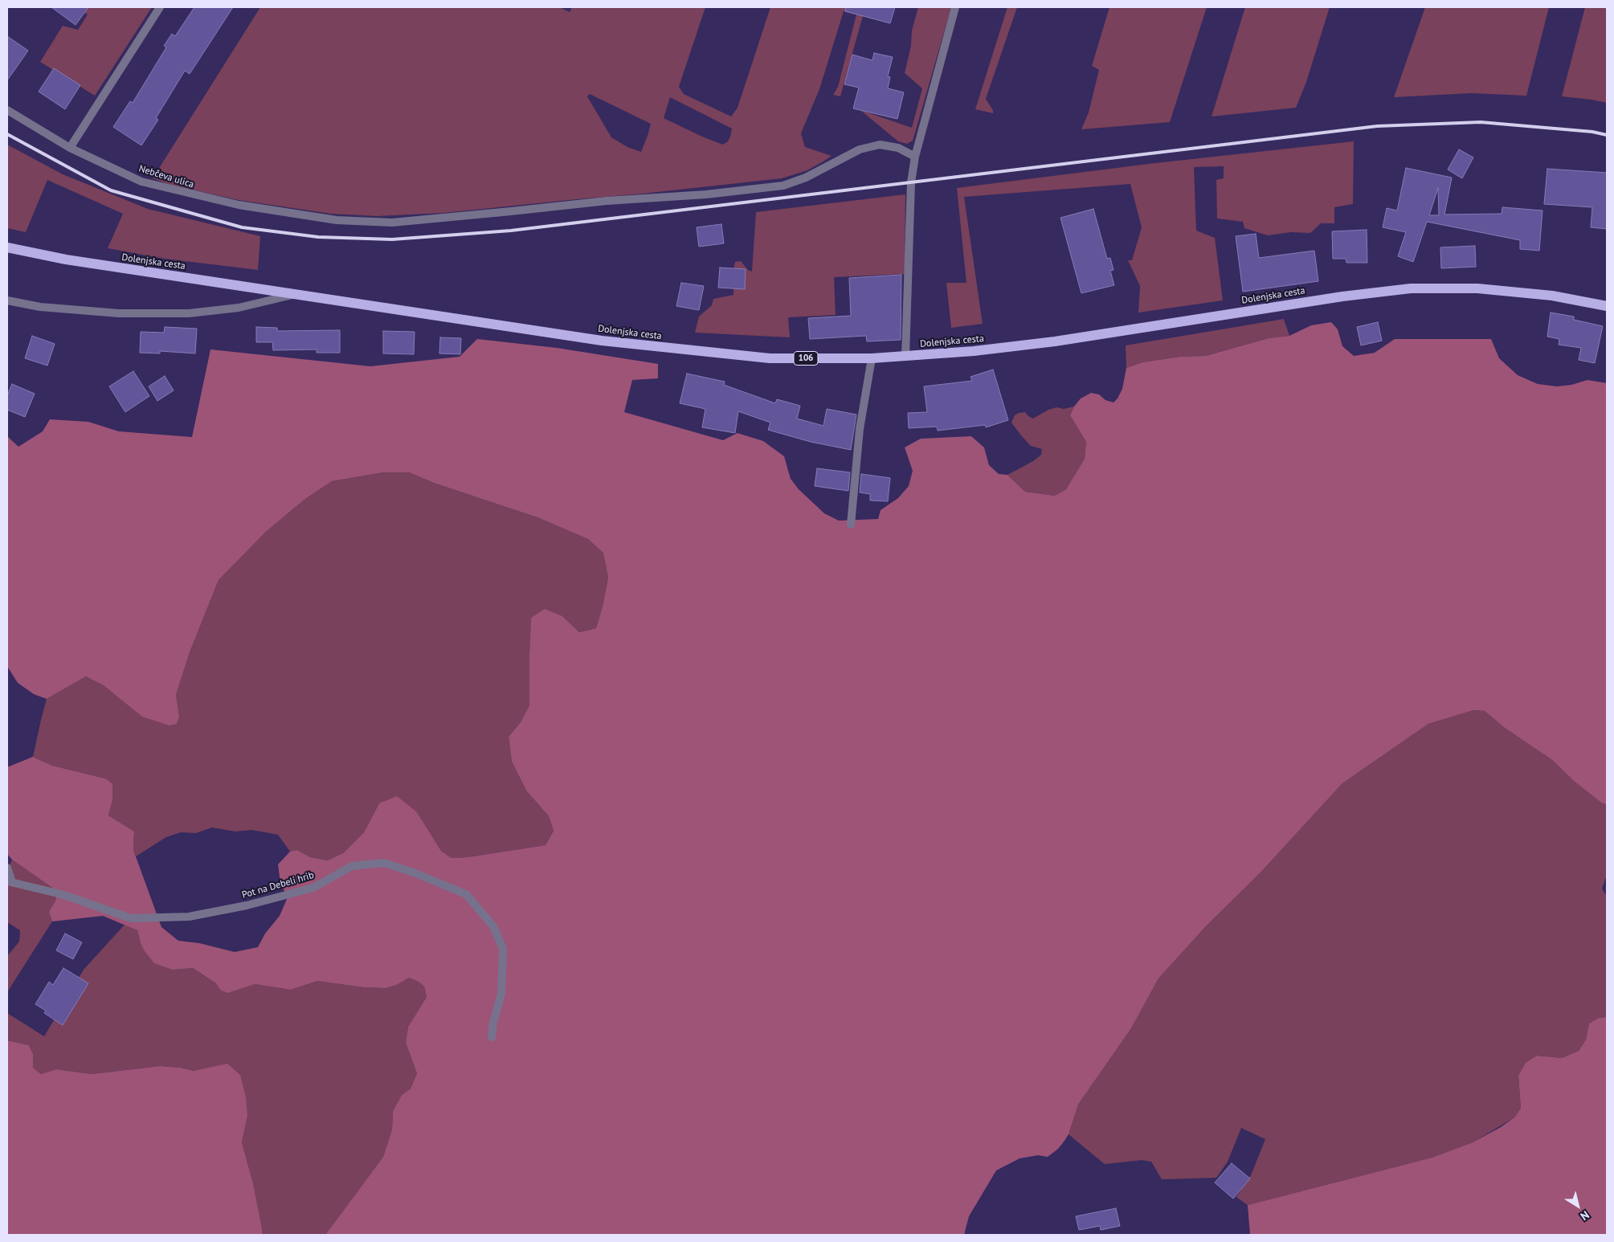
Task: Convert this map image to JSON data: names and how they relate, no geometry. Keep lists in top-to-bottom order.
{
  "streets": {
    "main road": ["Dolenjska cesta", "106"],
    "street": ["Nebčeva ulica", "Pot na Debeli hrib"]
  },
  "north": "bottom right"
}
